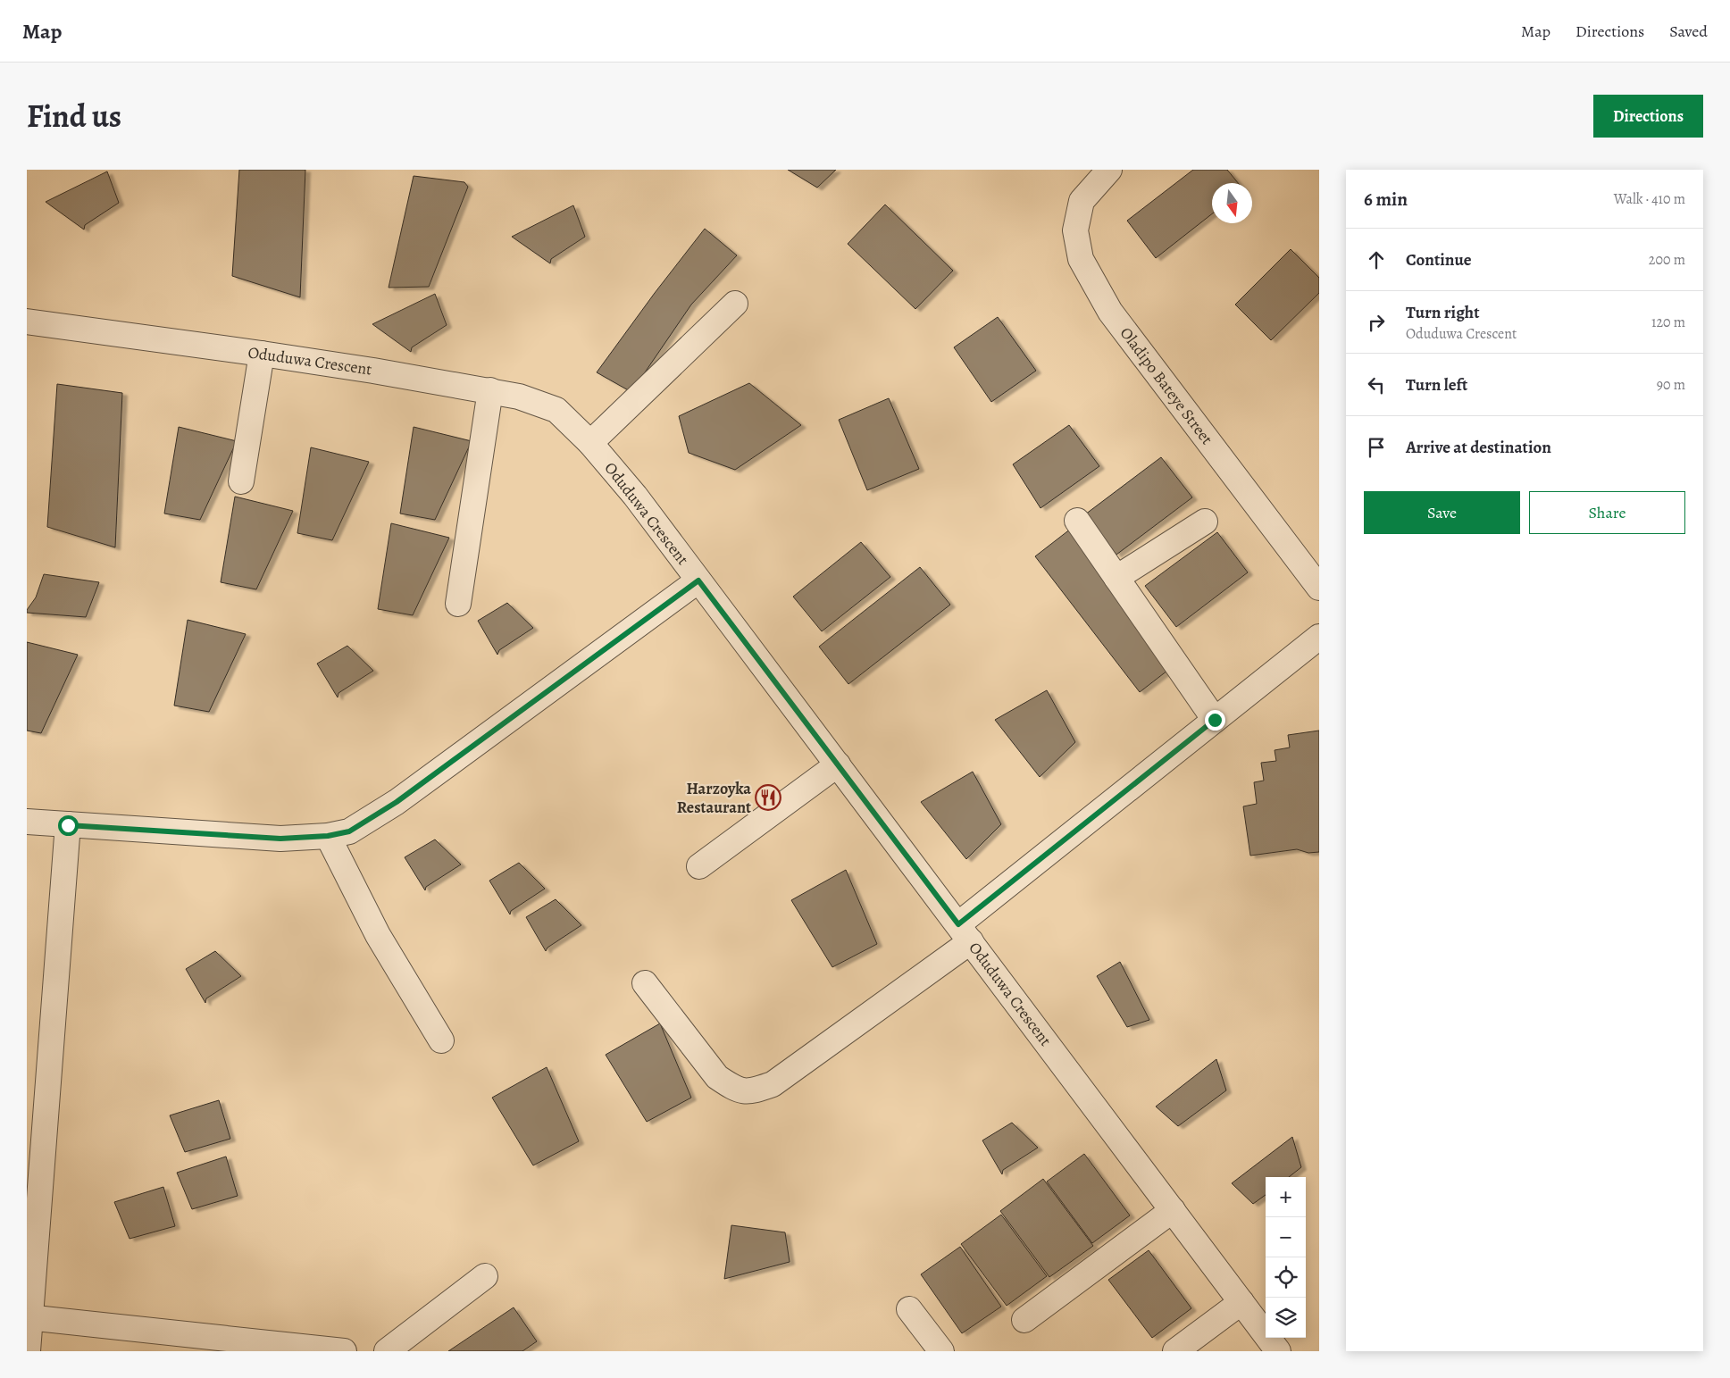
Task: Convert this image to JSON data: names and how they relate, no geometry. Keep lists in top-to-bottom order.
{
  "streets": {
    "street": ["Oduduwa Crescent", "Oladipo Bateye Street"]
  },
  "places": {
    "restaurant": ["Harzoyka Restaurant"]
  },
  "north": "bottom",
  "page": {
    "header": "Map",
    "nav": ["Map", "Directions", "Saved"],
    "title": "Find us",
    "buttons": [
      "Directions",
      ["Save", "Share"]
    ],
    "heading": ["6 min", "Walk · 410 m"],
    "list": [
      ["Continue", "200 m"],
      ["Turn right", "Oduduwa Crescent", "120 m"],
      ["Turn left", "90 m"],
      "Arrive at destination"
    ],
    "map_buttons": ["+", "−"]
  }
}
